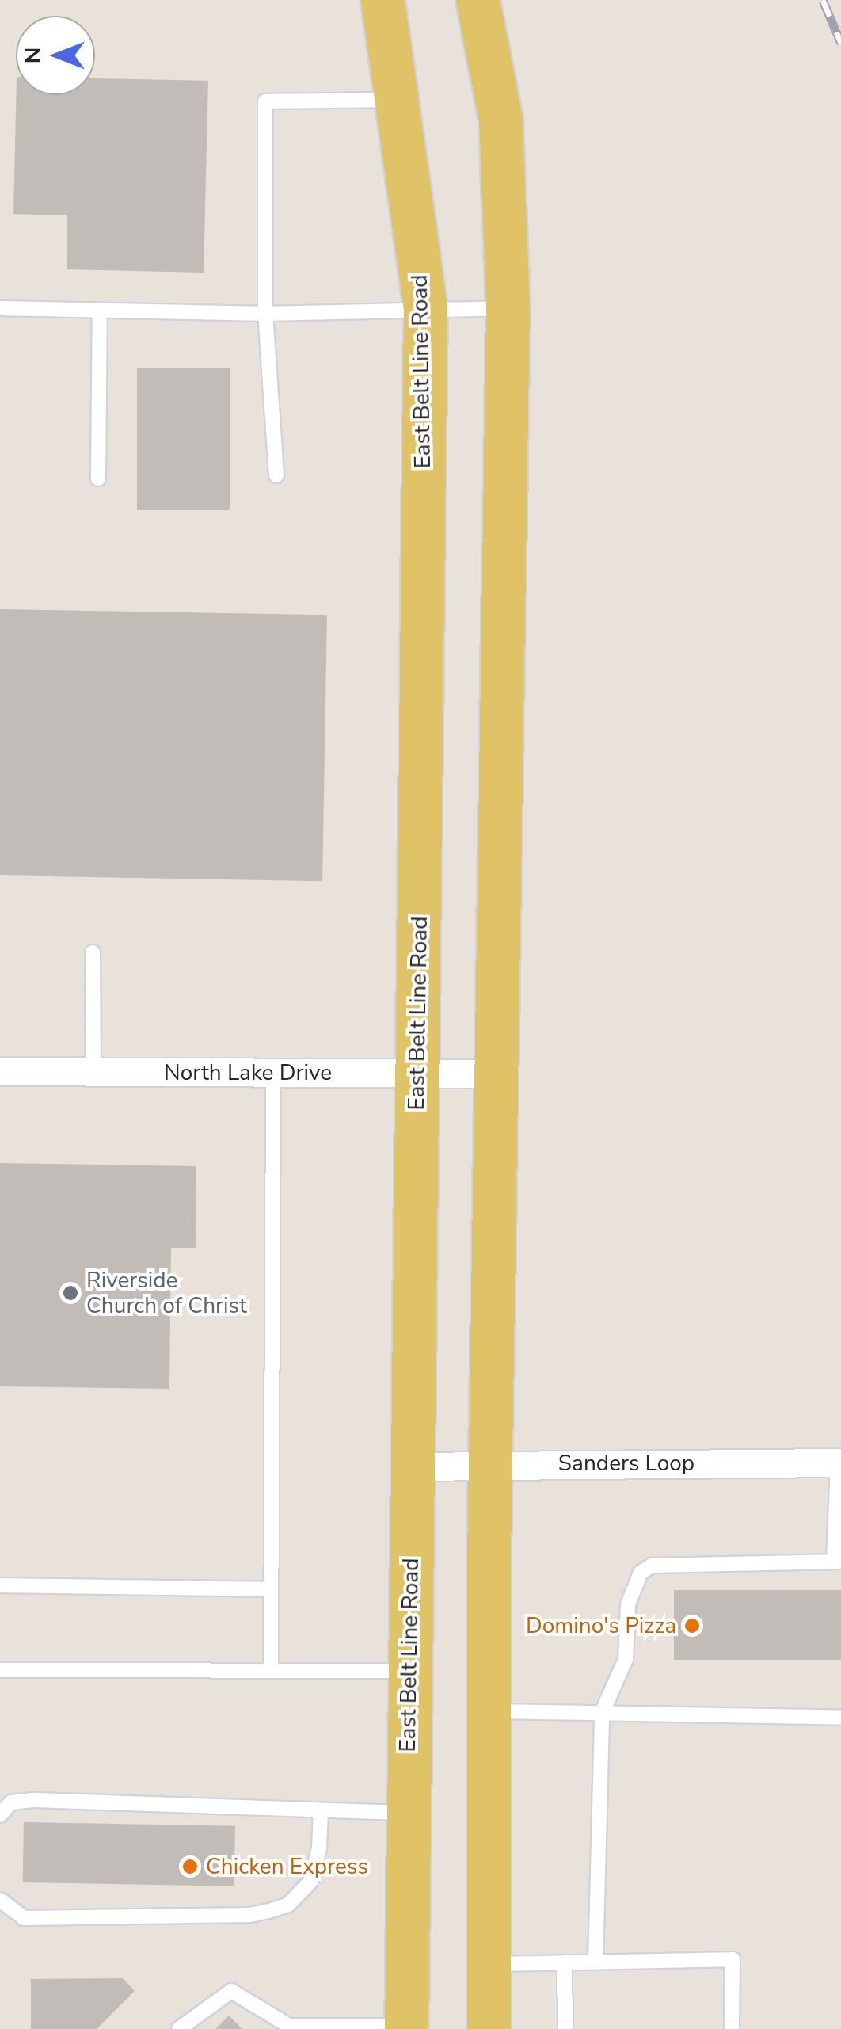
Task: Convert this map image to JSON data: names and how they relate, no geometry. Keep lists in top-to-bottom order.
{
  "streets": {
    "main road": ["East Belt Line Road"],
    "street": ["North Lake Drive", "Sanders Loop"]
  },
  "crossings": [
    ["East Belt Line Road", "North Lake Drive"],
    ["East Belt Line Road", "Sanders Loop"]
  ],
  "places": ["Riverside Church of Christ", "Domino's Pizza", "Chicken Express"],
  "north": "left"
}
